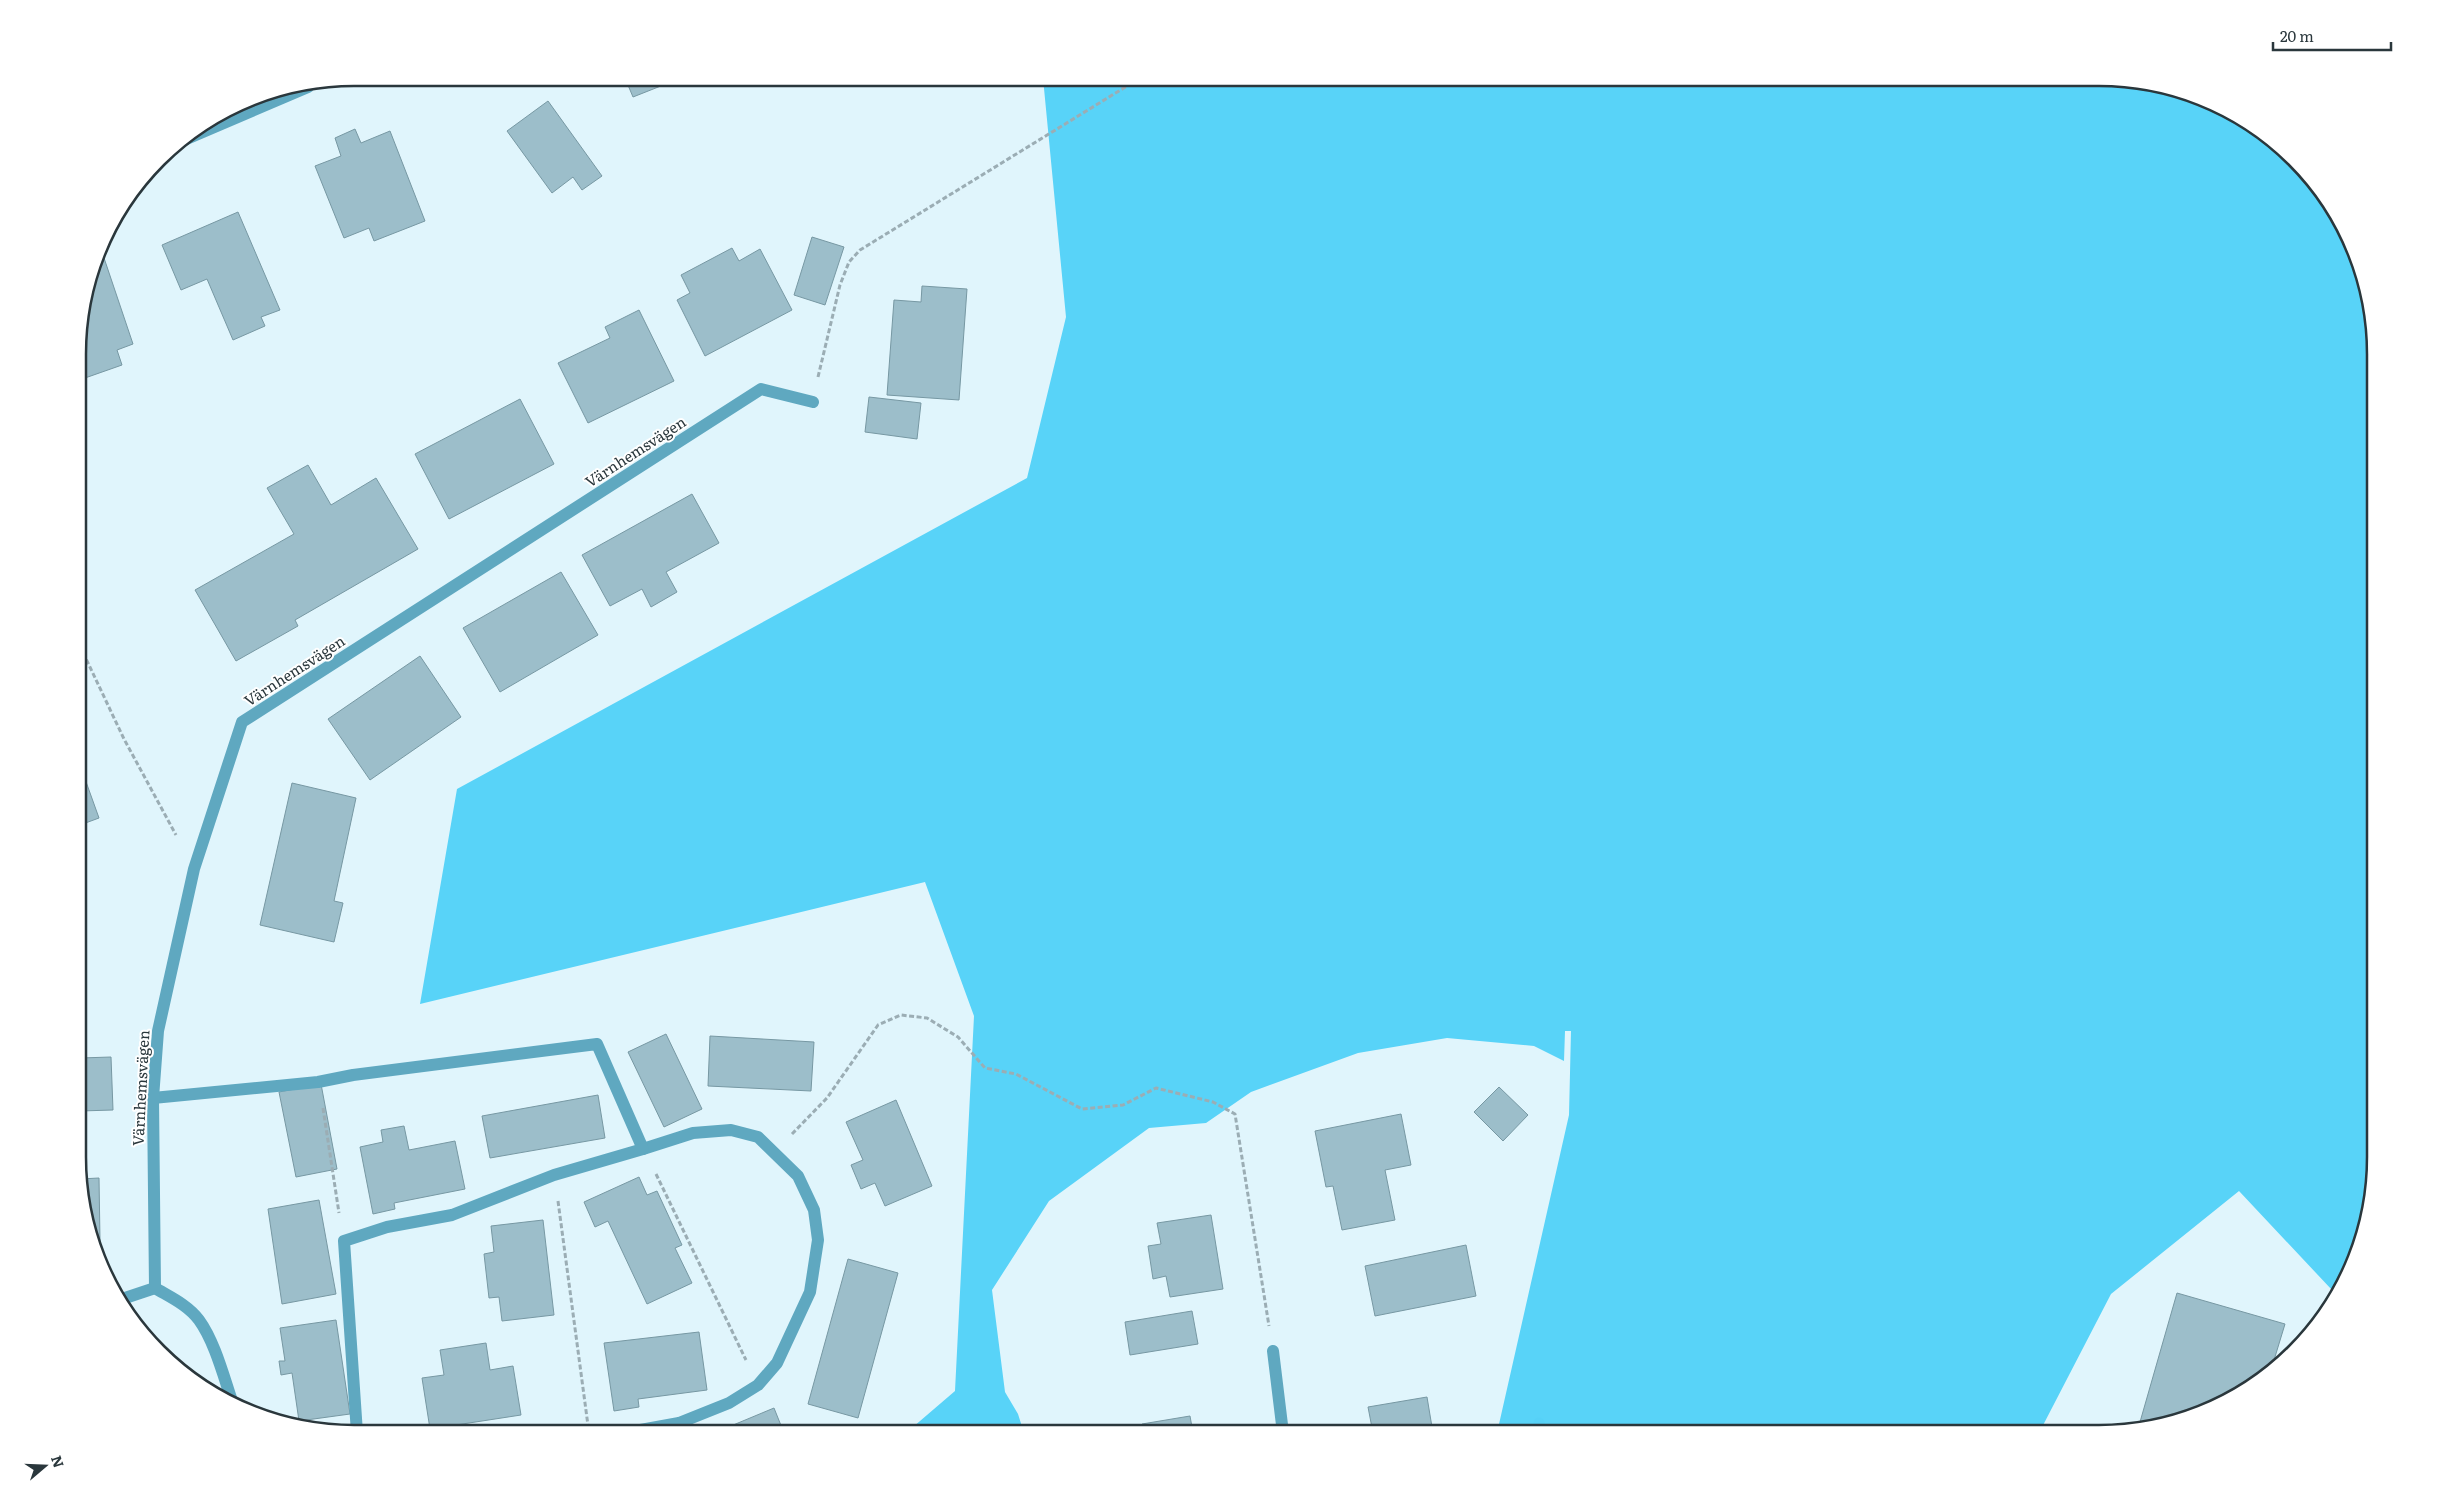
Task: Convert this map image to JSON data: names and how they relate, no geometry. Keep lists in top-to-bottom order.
{
  "streets": {
    "street": ["Värnhemsvägen"]
  },
  "scale_bar": "20 m",
  "north": "right"
}
